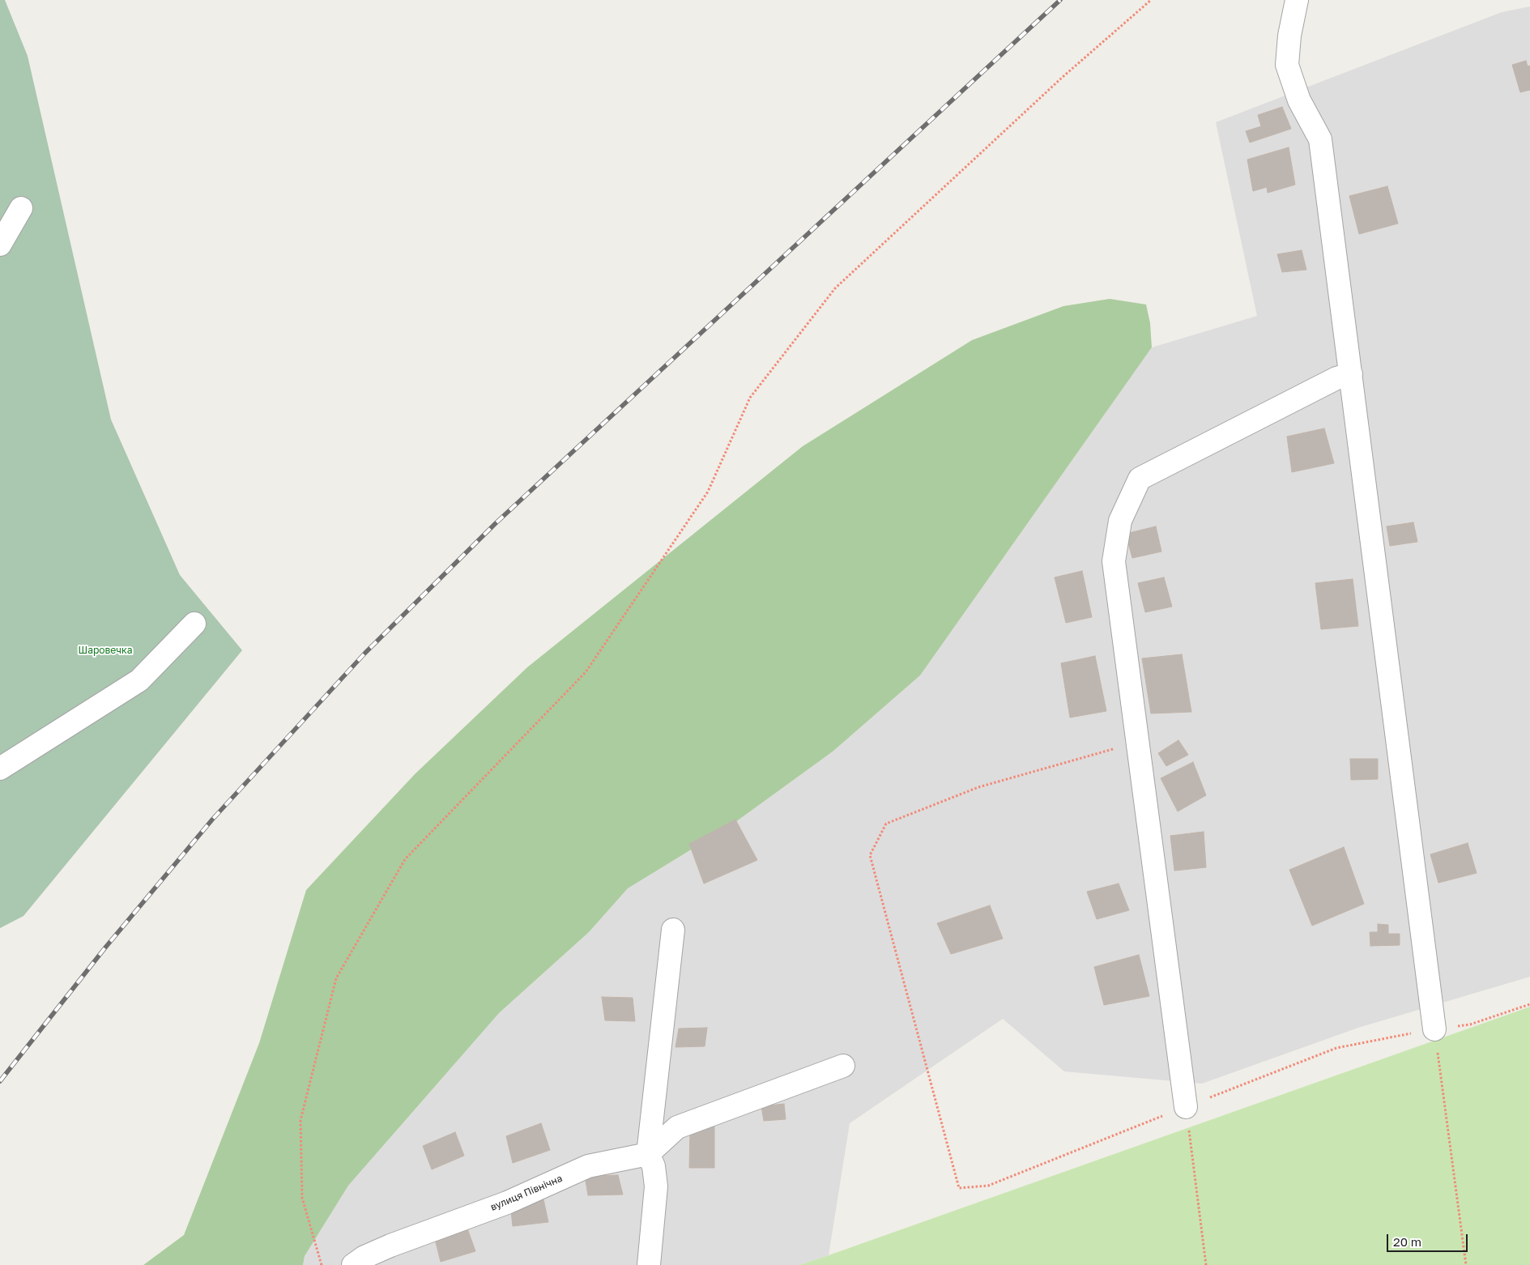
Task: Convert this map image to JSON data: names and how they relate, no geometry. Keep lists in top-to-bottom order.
{
  "streets": {
    "street": ["вулиця Північна"]
  },
  "parks": ["Шаровечка"],
  "scale_bar": "20 m"
}
